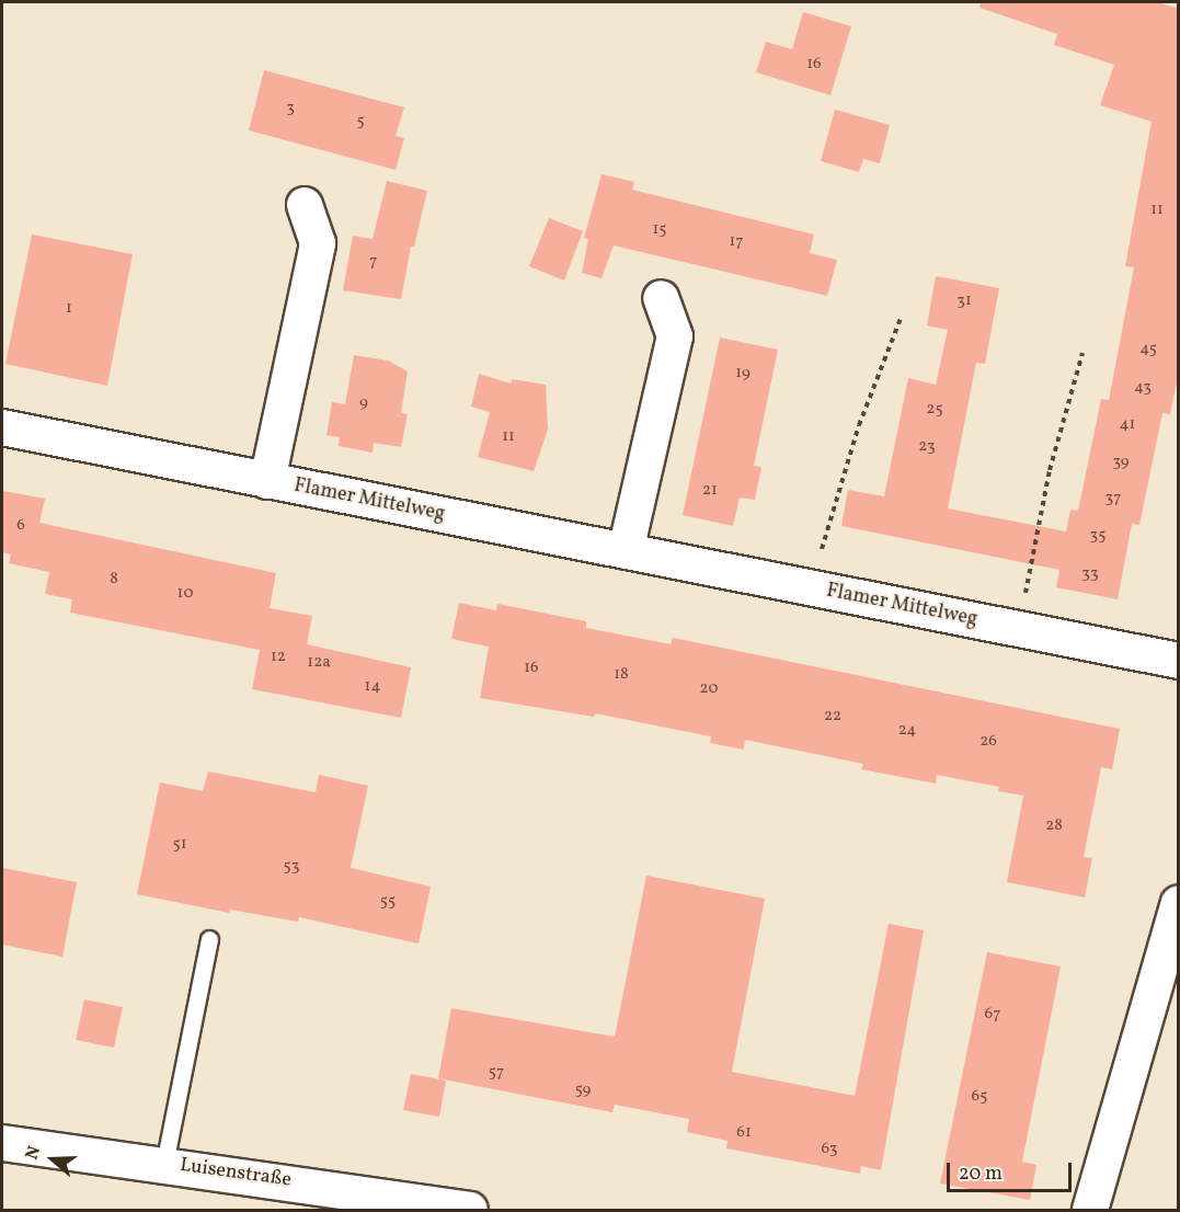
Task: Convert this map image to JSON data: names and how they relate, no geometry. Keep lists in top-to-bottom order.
{
  "streets": {
    "street": ["Flamer Mittelweg", "Luisenstraße"]
  },
  "house_numbers": [
    "16",
    "3",
    "5",
    "11",
    "15",
    "17",
    "7",
    "31",
    "1",
    "45",
    "19",
    "43",
    "9",
    "25",
    "41",
    "11",
    "23",
    "39",
    "21",
    "37",
    "6",
    "35",
    "33",
    "8",
    "10",
    "12",
    "12a",
    "16",
    "18",
    "14",
    "20",
    "22",
    "24",
    "26",
    "28",
    "51",
    "53",
    "55",
    "67",
    "57",
    "59",
    "65",
    "61",
    "63"
  ],
  "scale_bar": "20 m",
  "north": "left"
}
